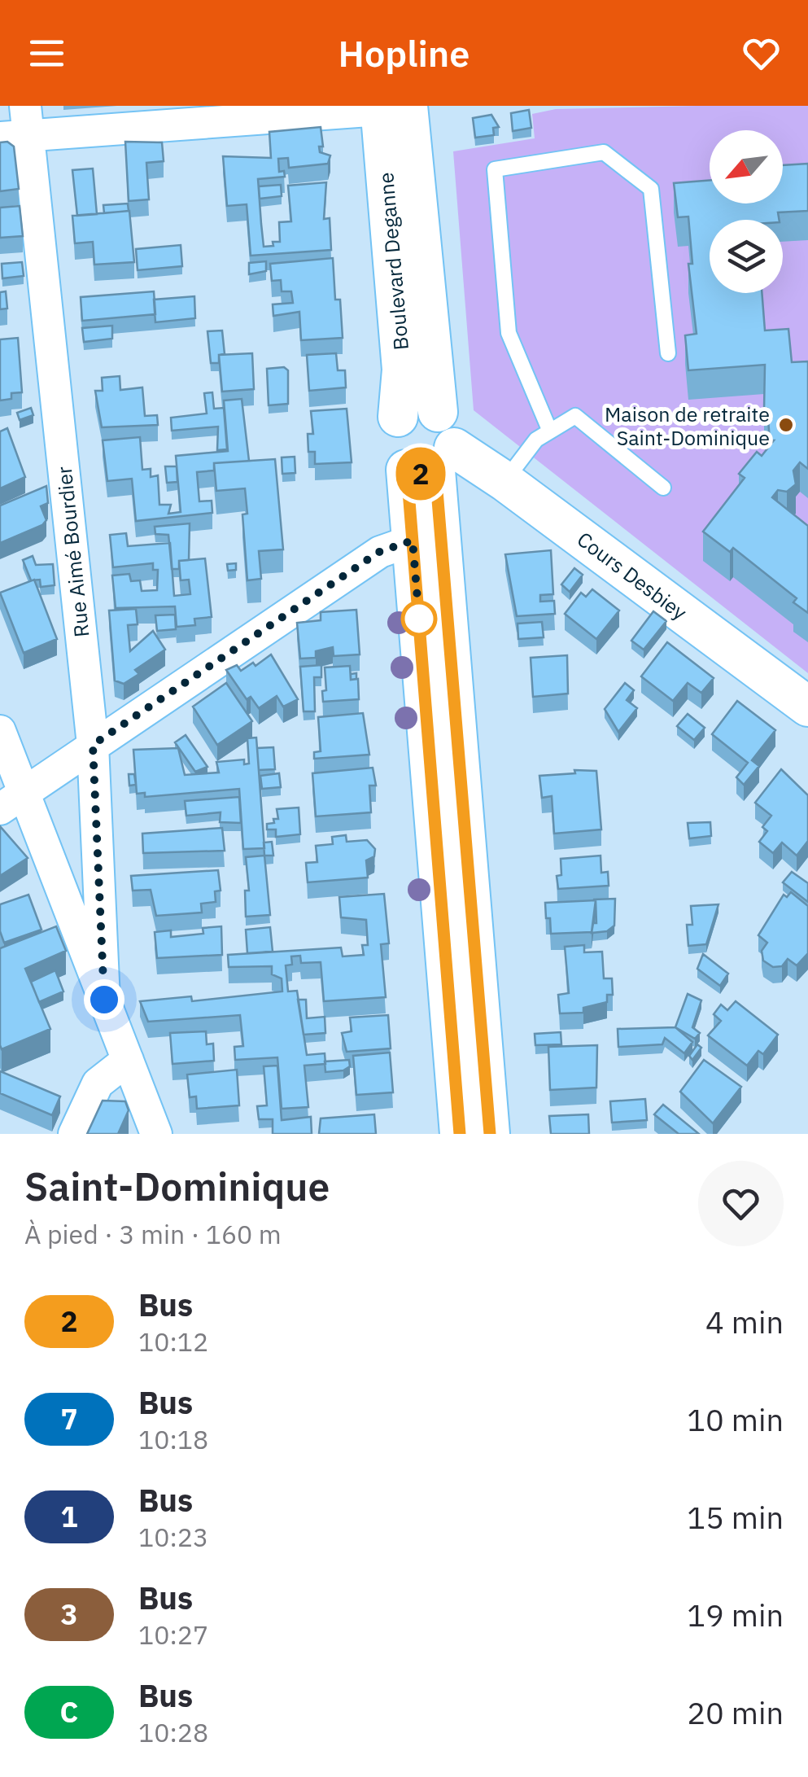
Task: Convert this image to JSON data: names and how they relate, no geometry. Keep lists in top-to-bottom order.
{
  "streets": {
    "street": ["Boulevard Deganne", "Rue Aimé Bourdier", "Cours Desbiey"]
  },
  "crossings": [
    ["Boulevard Deganne", "Cours Desbiey"]
  ],
  "places": ["Maison de retraite Saint-Dominique"],
  "lines": ["bus line 2"],
  "north": "bottom left",
  "page": {
    "header": "Hopline",
    "on_map": "2",
    "heading": ["Saint-Dominique", "À pied · 3 min · 160 m"],
    "list": [
      {
        "mark": "2",
        "name": "Bus",
        "note": "10:12",
        "value": "4 min"
      },
      {
        "mark": "7",
        "name": "Bus",
        "note": "10:18",
        "value": "10 min"
      },
      {
        "mark": "1",
        "name": "Bus",
        "note": "10:23",
        "value": "15 min"
      },
      {
        "mark": "3",
        "name": "Bus",
        "note": "10:27",
        "value": "19 min"
      },
      {
        "mark": "C",
        "name": "Bus",
        "note": "10:28",
        "value": "20 min"
      }
    ]
  }
}
